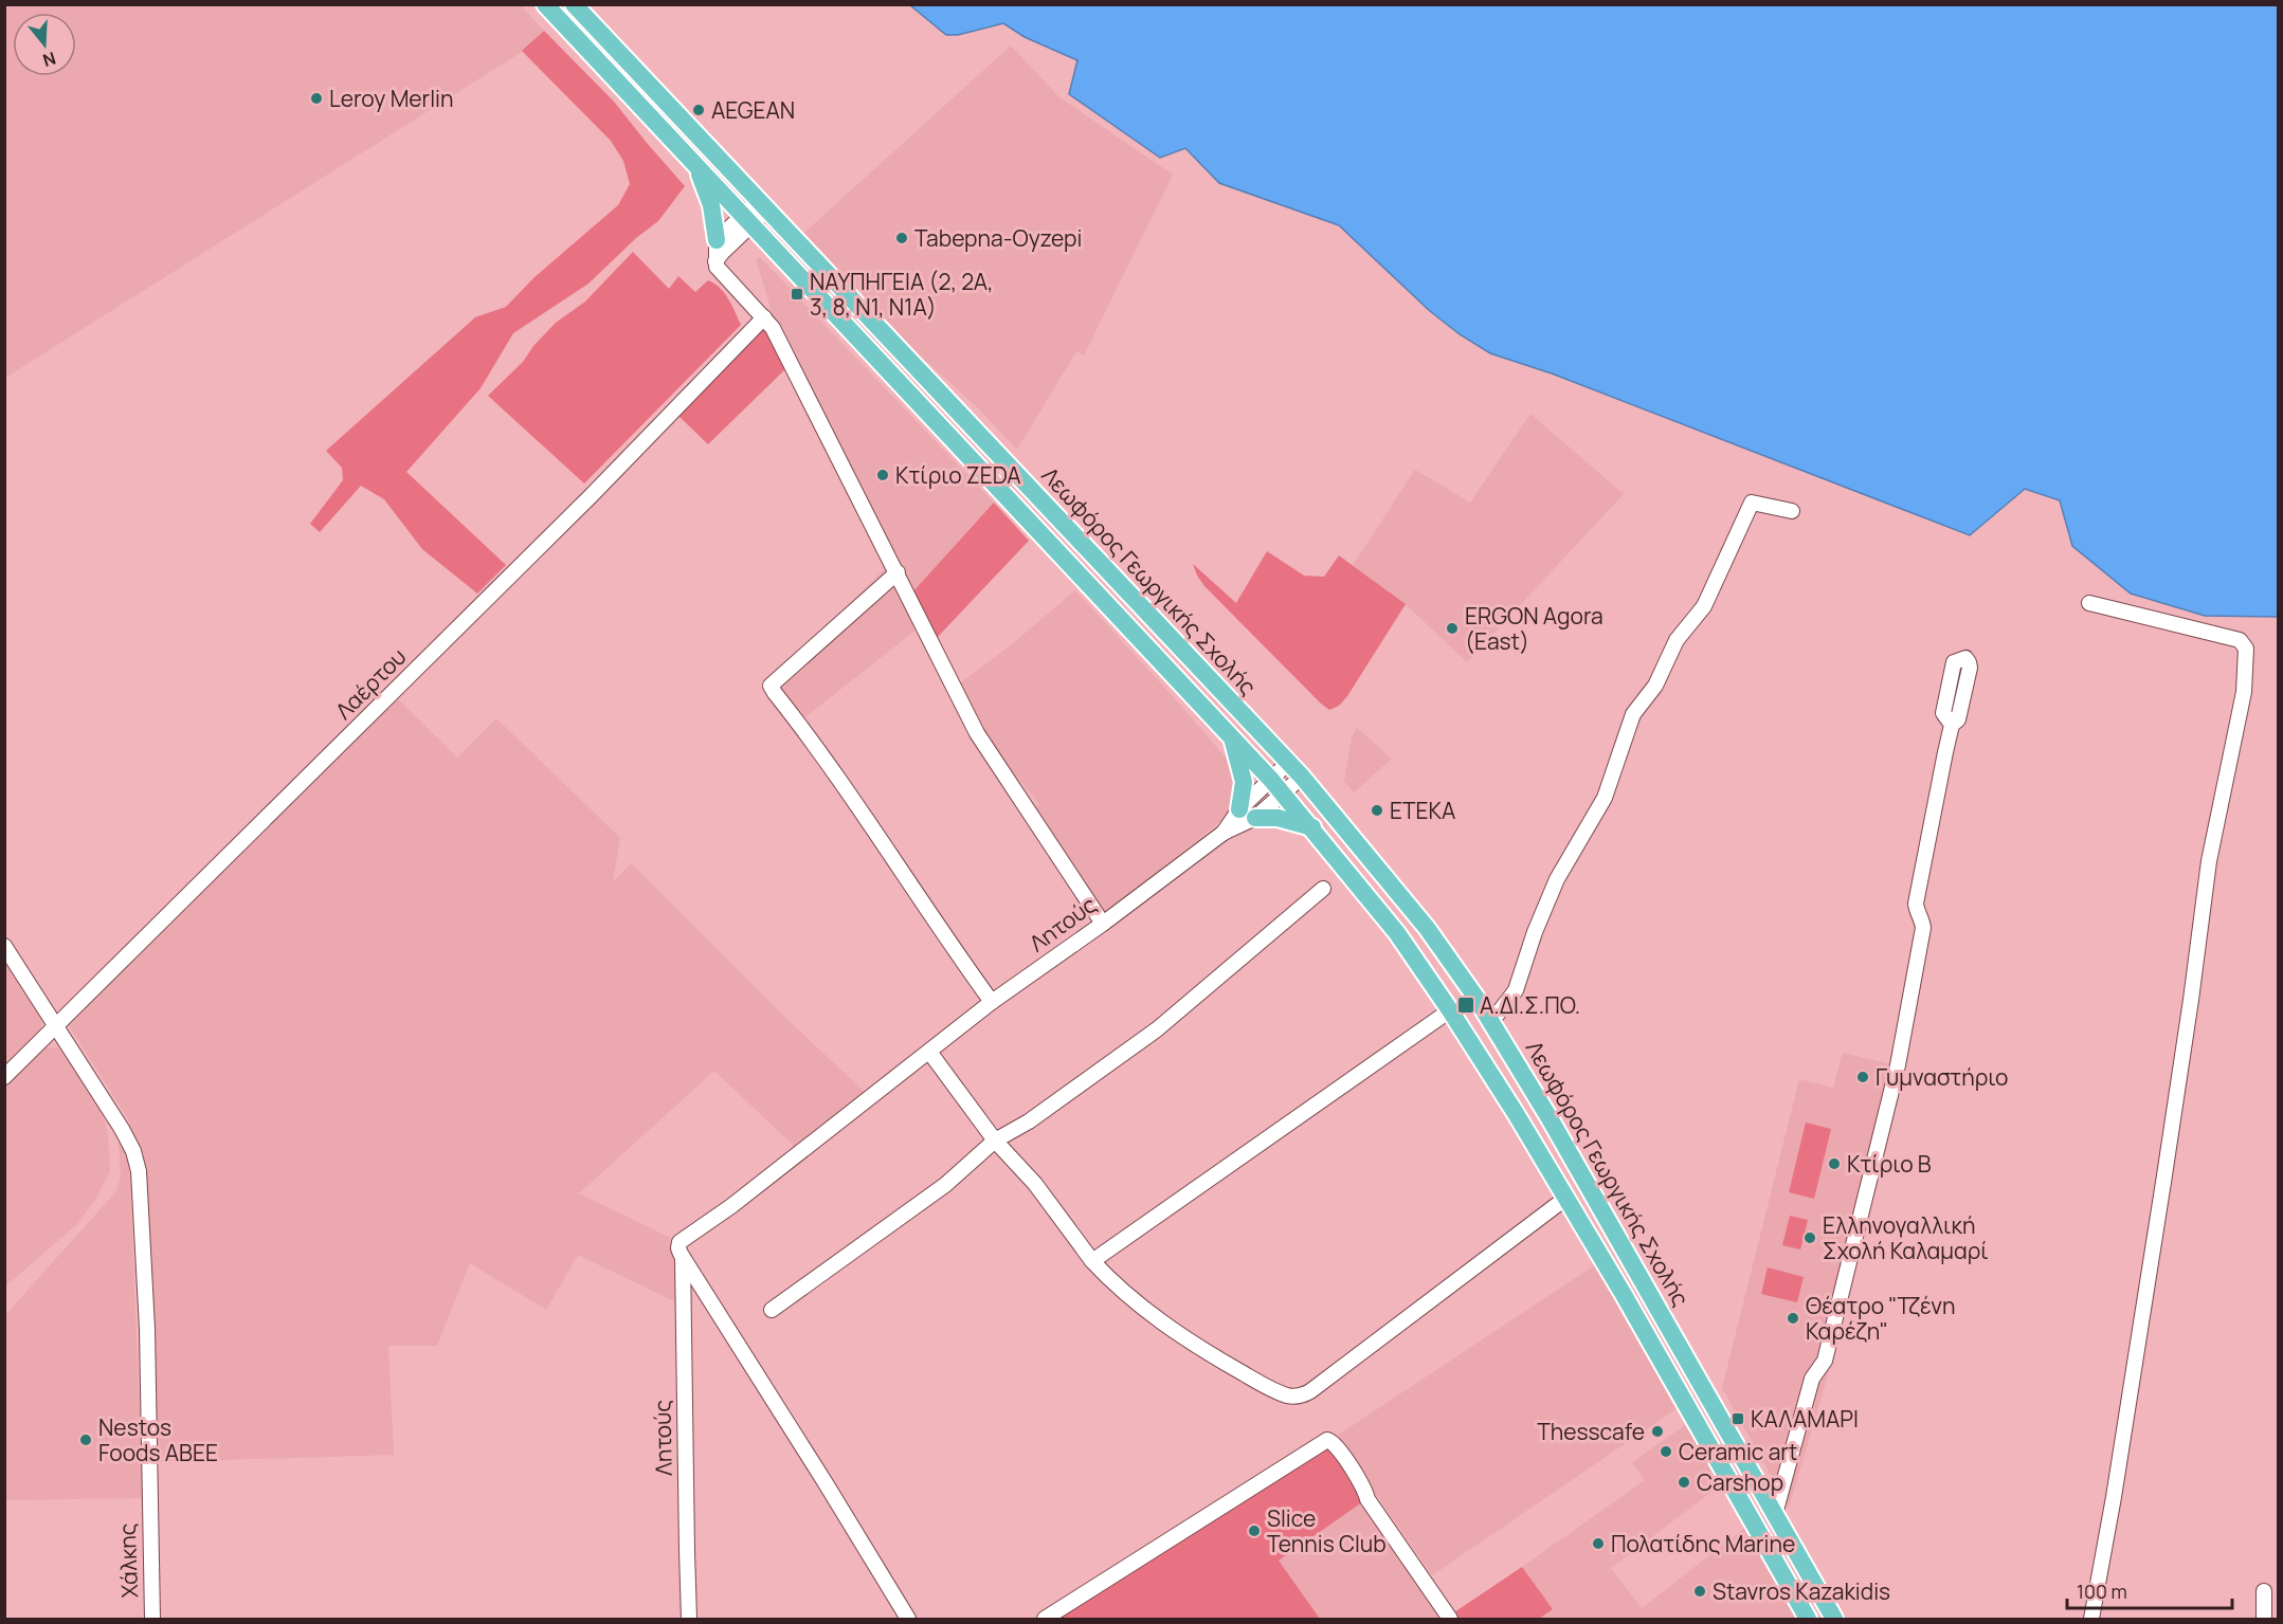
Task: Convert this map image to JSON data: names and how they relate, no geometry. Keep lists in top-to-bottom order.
{
  "streets": {
    "main road": ["Λεωφόρος Γεωργικής Σχολής"],
    "street": ["Λαέρτου", "Λητούς", "Χάλκης"]
  },
  "crossings": [
    ["Λεωφόρος Γεωργικής Σχολής", "Λητούς"],
    ["Λαέρτου", "Χάλκης"]
  ],
  "places": {
    "other": [
      "Leroy Merlin",
      "AEGEAN",
      "Tabepna-Oyzepi",
      "Κτίριο ZEDA",
      "ERGON Agora (East)",
      "ΕΤΕΚΑ",
      "Γυμναστήριο",
      "Κτίριο Β",
      "Ελληνογαλλική Σχολή Καλαμαρί",
      "Θέατρο \"Τζένη Καρέζη\"",
      "Thesscafe",
      "Nestos Foods ABEE",
      "Ceramic art",
      "Carshop",
      "Slice Tennis Club",
      "Πολατίδης Marine",
      "Stavros Kazakidis"
    ],
    "transit": ["ΝΑΥΠΗΓΕΙΑ (2, 2Α, 3, 8, Ν1, Ν1Α)", "Α.ΔΙ.Σ.ΠΟ.", "ΚΑΛΑΜΑΡΙ"]
  },
  "scale_bar": "100 m",
  "north": "bottom"
}
